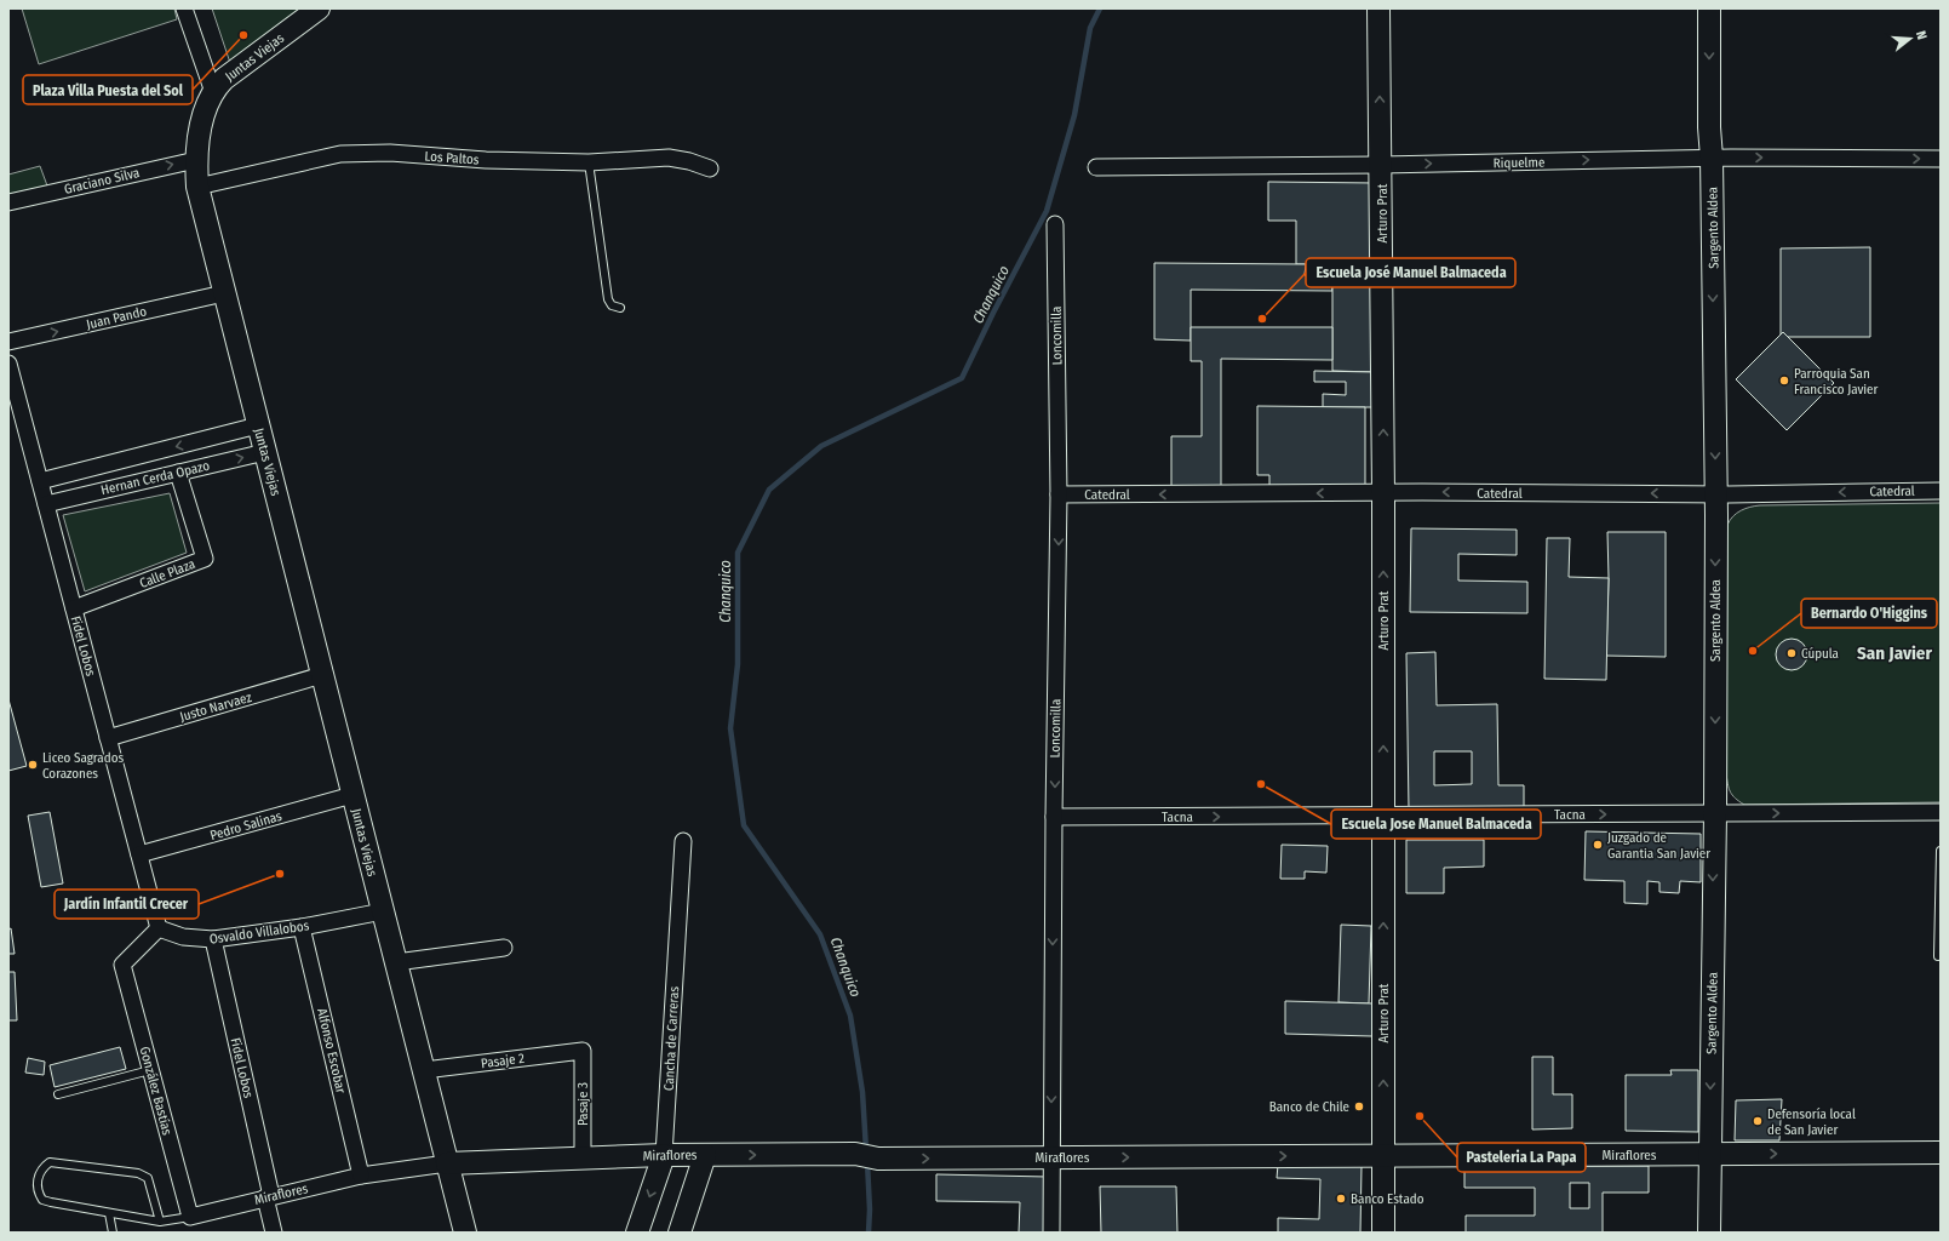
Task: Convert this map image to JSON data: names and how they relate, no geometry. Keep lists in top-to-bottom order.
{
  "streets": {
    "street": [
      "Juntas Viejas",
      "Los Paltos",
      "Riquelme",
      "Graciano Silva",
      "Arturo Prat",
      "Sargento Aldea",
      "Juan Pando",
      "Loncomilla",
      "Hernan Cerda Opazo",
      "Catedral",
      "Calle Plaza",
      "Fidel Lobos",
      "Justo Narvaez",
      "Tacna",
      "Pedro Salinas",
      "Osvaldo Villalobos",
      "Cancha de Carreras",
      "Alfonso Escobar",
      "Pasaje 2",
      "González Bastías",
      "Pasaje 3",
      "Miraflores"
    ]
  },
  "crossings": [
    ["Juntas Viejas", "Los Paltos"],
    ["Juntas Viejas", "Graciano Silva"],
    ["Juntas Viejas", "Juan Pando"],
    ["Juntas Viejas", "Hernan Cerda Opazo"],
    ["Juntas Viejas", "Justo Narvaez"],
    ["Juntas Viejas", "Pedro Salinas"],
    ["Juntas Viejas", "Osvaldo Villalobos"],
    ["Juntas Viejas", "Pasaje 2"],
    ["Juntas Viejas", "Miraflores"],
    ["Riquelme", "Arturo Prat"],
    ["Riquelme", "Sargento Aldea"],
    ["Arturo Prat", "Catedral"],
    ["Arturo Prat", "Tacna"],
    ["Arturo Prat", "Miraflores"],
    ["Sargento Aldea", "Catedral"],
    ["Sargento Aldea", "Tacna"],
    ["Sargento Aldea", "Miraflores"],
    ["Loncomilla", "Catedral"],
    ["Loncomilla", "Tacna"],
    ["Loncomilla", "Miraflores"],
    ["Hernan Cerda Opazo", "Calle Plaza"],
    ["Hernan Cerda Opazo", "Fidel Lobos"],
    ["Calle Plaza", "Fidel Lobos"],
    ["Fidel Lobos", "Justo Narvaez"],
    ["Fidel Lobos", "Pedro Salinas"],
    ["Fidel Lobos", "Osvaldo Villalobos"],
    ["Fidel Lobos", "González Bastías"],
    ["Fidel Lobos", "Miraflores"],
    ["Osvaldo Villalobos", "Alfonso Escobar"],
    ["Osvaldo Villalobos", "González Bastías"],
    ["Cancha de Carreras", "Miraflores"],
    ["Alfonso Escobar", "Miraflores"],
    ["Pasaje 2", "Pasaje 3"],
    ["González Bastías", "Miraflores"],
    ["Pasaje 3", "Miraflores"]
  ],
  "one_way": [
    "Riquelme",
    "Graciano Silva",
    "Arturo Prat",
    "Sargento Aldea",
    "Juan Pando",
    "Loncomilla",
    "Catedral",
    "Tacna",
    "Miraflores"
  ],
  "districts": ["San Javier"],
  "water": ["Chanquico"],
  "places": [
    "Plaza Villa Puesta del Sol",
    "Escuela José Manuel Balmaceda",
    "Parroquia San Francisco Javier",
    "Bernardo O'Higgins",
    "Cúpula",
    "Liceo Sagrados Corazones",
    "Escuela Jose Manuel Balmaceda",
    "Juzgado de Garantia San Javier",
    "Jardín Infantil Crecer",
    "Banco de Chile",
    "Pasteleria La Papa",
    "Defensoría local de San Javier",
    "Banco Estado"
  ],
  "north": "right"
}
